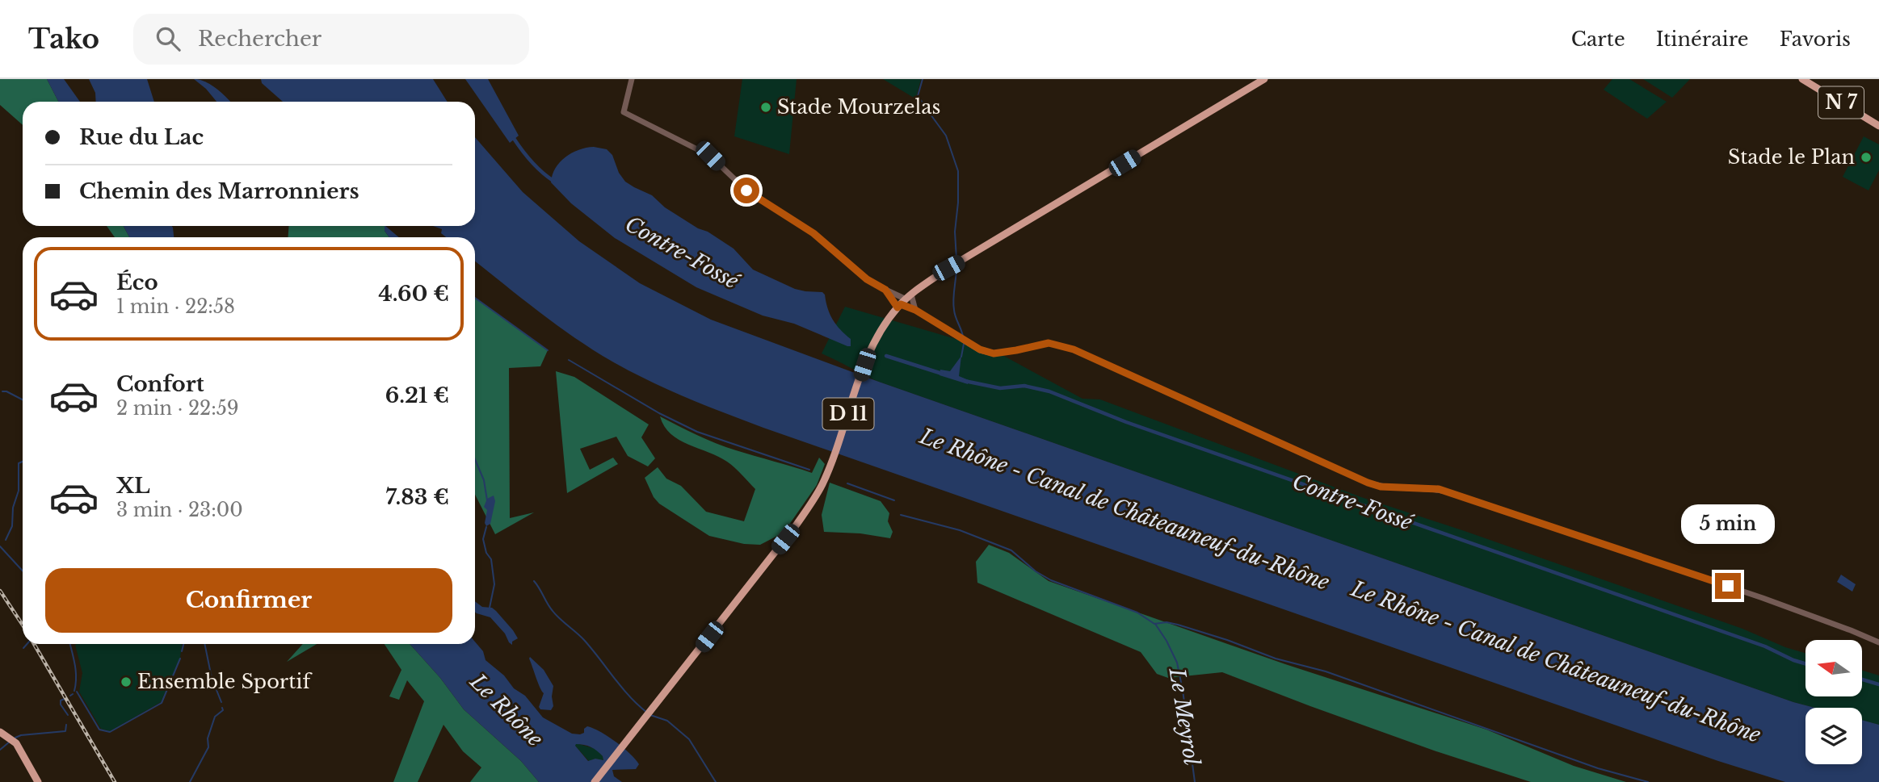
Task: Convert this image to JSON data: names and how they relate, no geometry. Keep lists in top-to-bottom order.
{
  "streets": {
    "main road": ["N 7", "D 11"]
  },
  "water": [
    "Contre-Fossé",
    "Le Rhône - Canal de Châteauneuf-du-Rhône",
    "Le Rhône",
    "Le Meyrol"
  ],
  "places": ["Stade Mourzelas", "Stade le Plan", "Ensemble Sportif"],
  "north": "left",
  "page": {
    "header": "Tako",
    "search": "Rechercher",
    "nav": ["Carte", "Itinéraire", "Favoris"],
    "banner": ["Rue du Lac", "Chemin des Marronniers"],
    "list": [
      {
        "name": "Éco",
        "note": "1 min · 22:58",
        "value": "4.60 €"
      },
      {
        "name": "Confort",
        "note": "2 min · 22:59",
        "value": "6.21 €"
      },
      {
        "name": "XL",
        "note": "3 min · 23:00",
        "value": "7.83 €"
      }
    ],
    "bubble": "5 min",
    "buttons": "Confirmer"
  }
}
